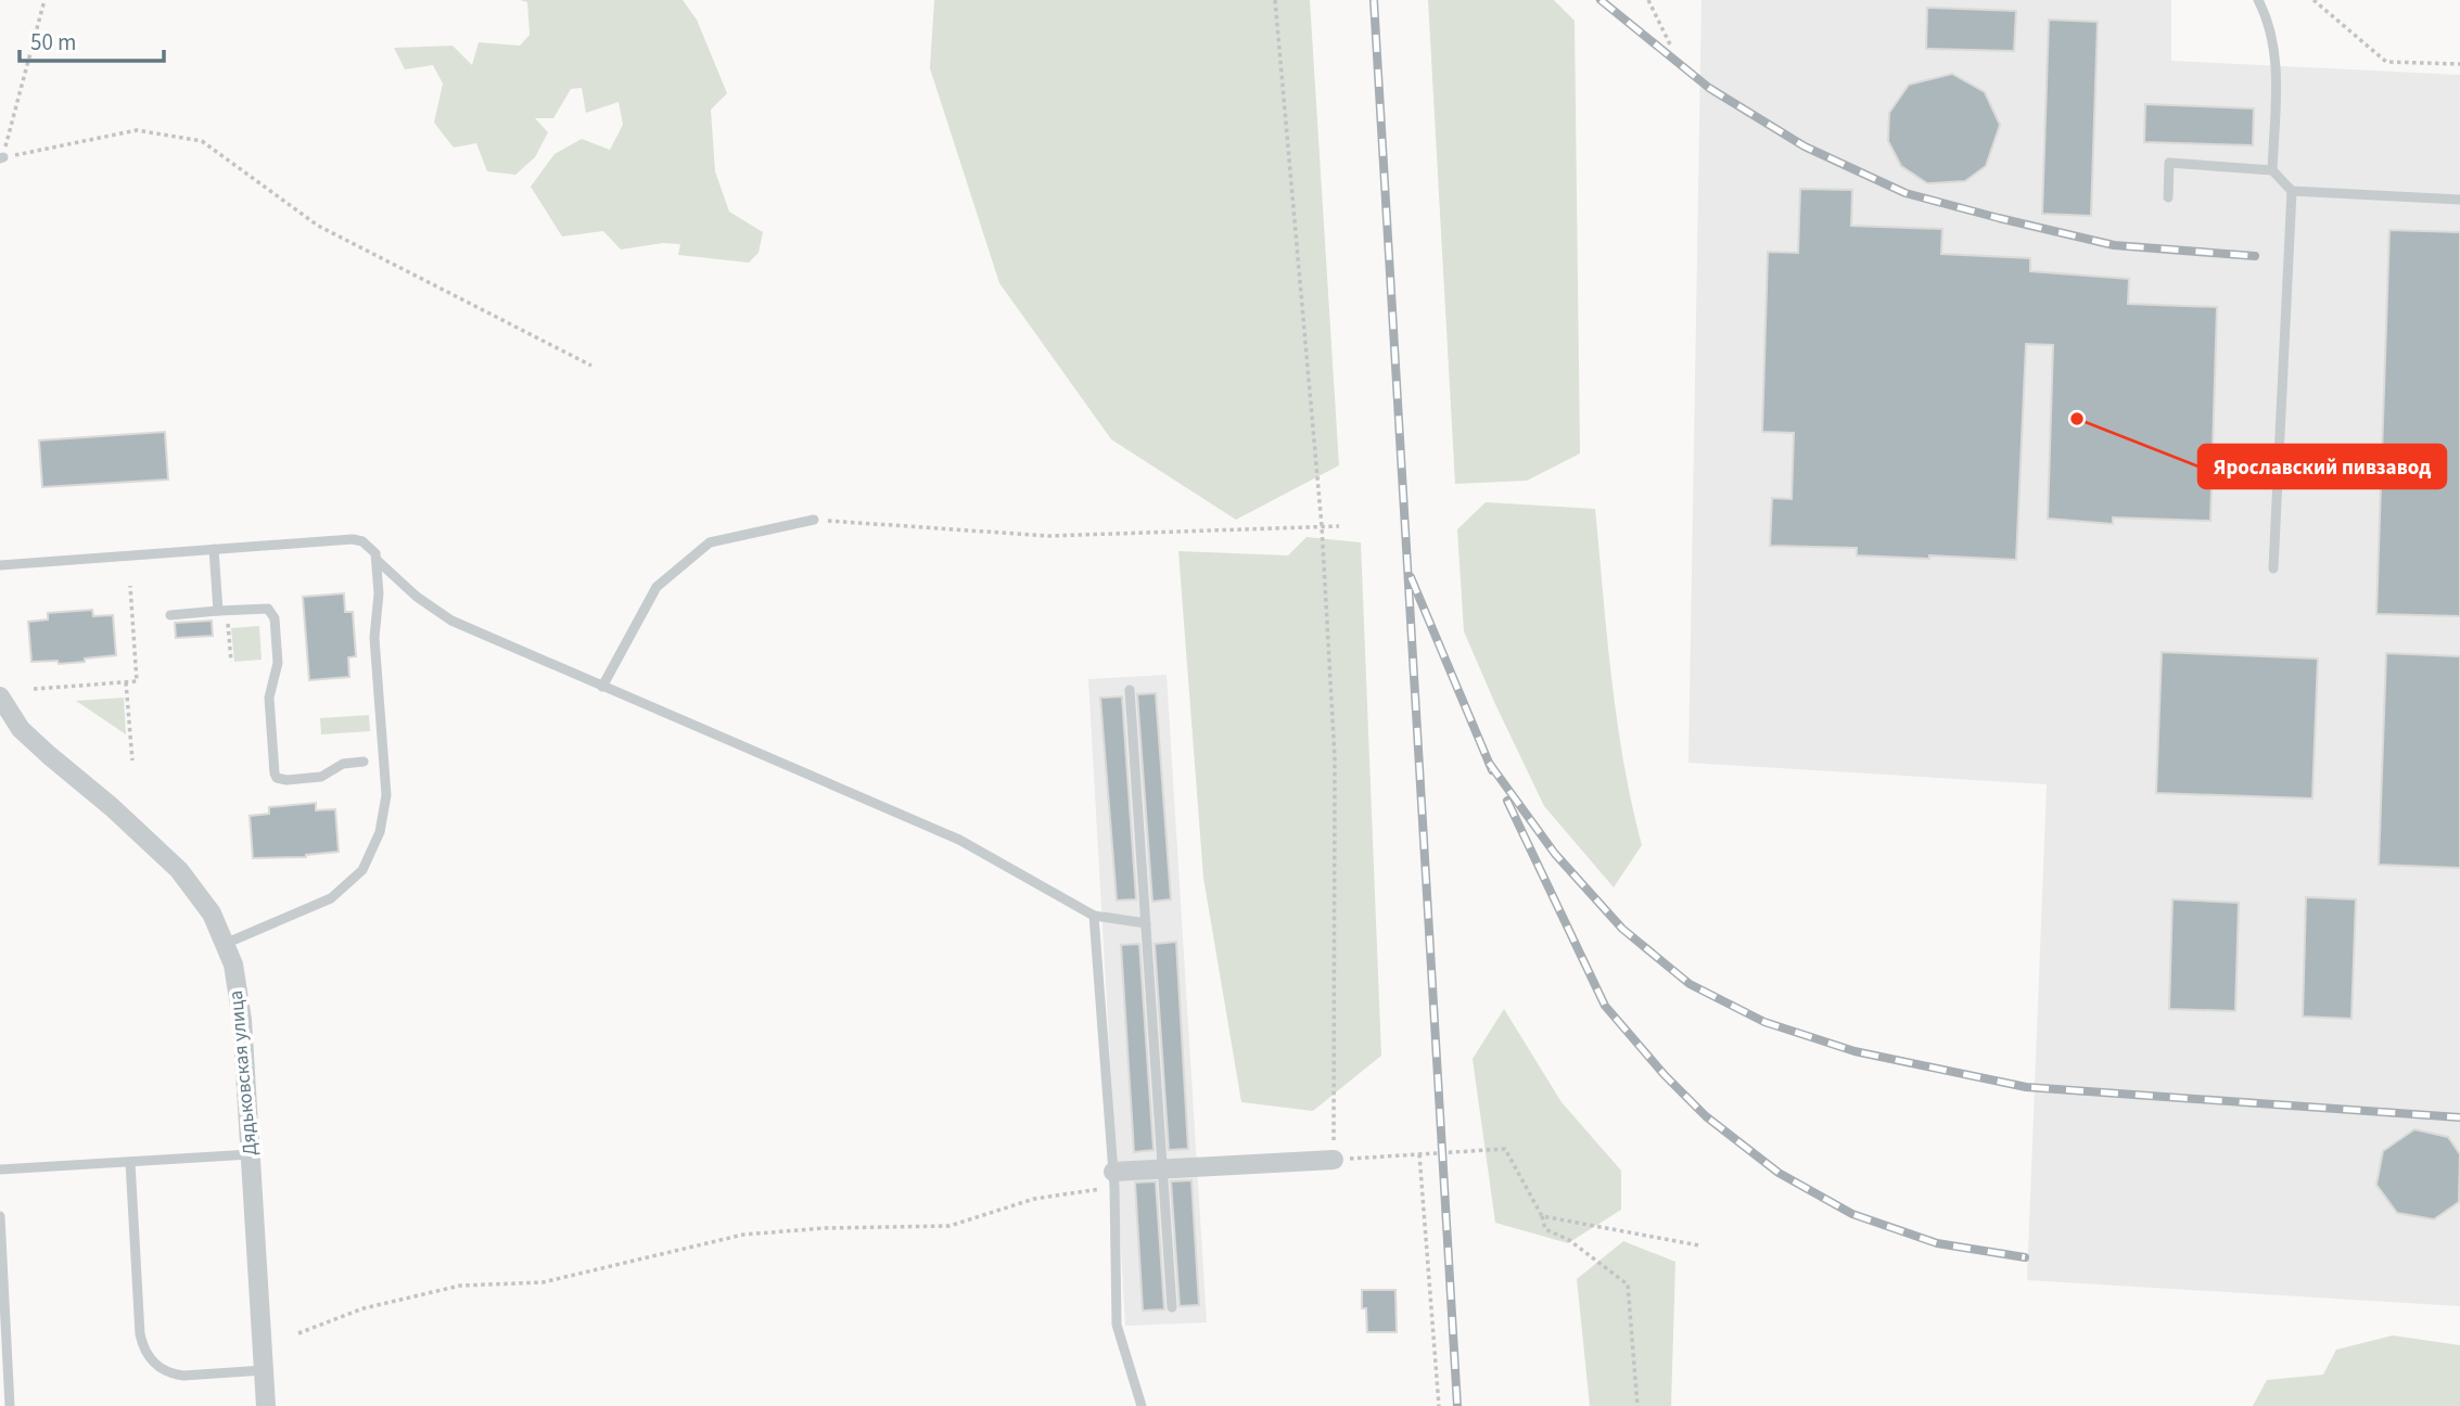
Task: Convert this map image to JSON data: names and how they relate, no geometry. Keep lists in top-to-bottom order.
{
  "streets": {
    "street": ["Дядьковская улица"]
  },
  "places": ["Ярославский пивзавод"],
  "scale_bar": "50 m"
}
